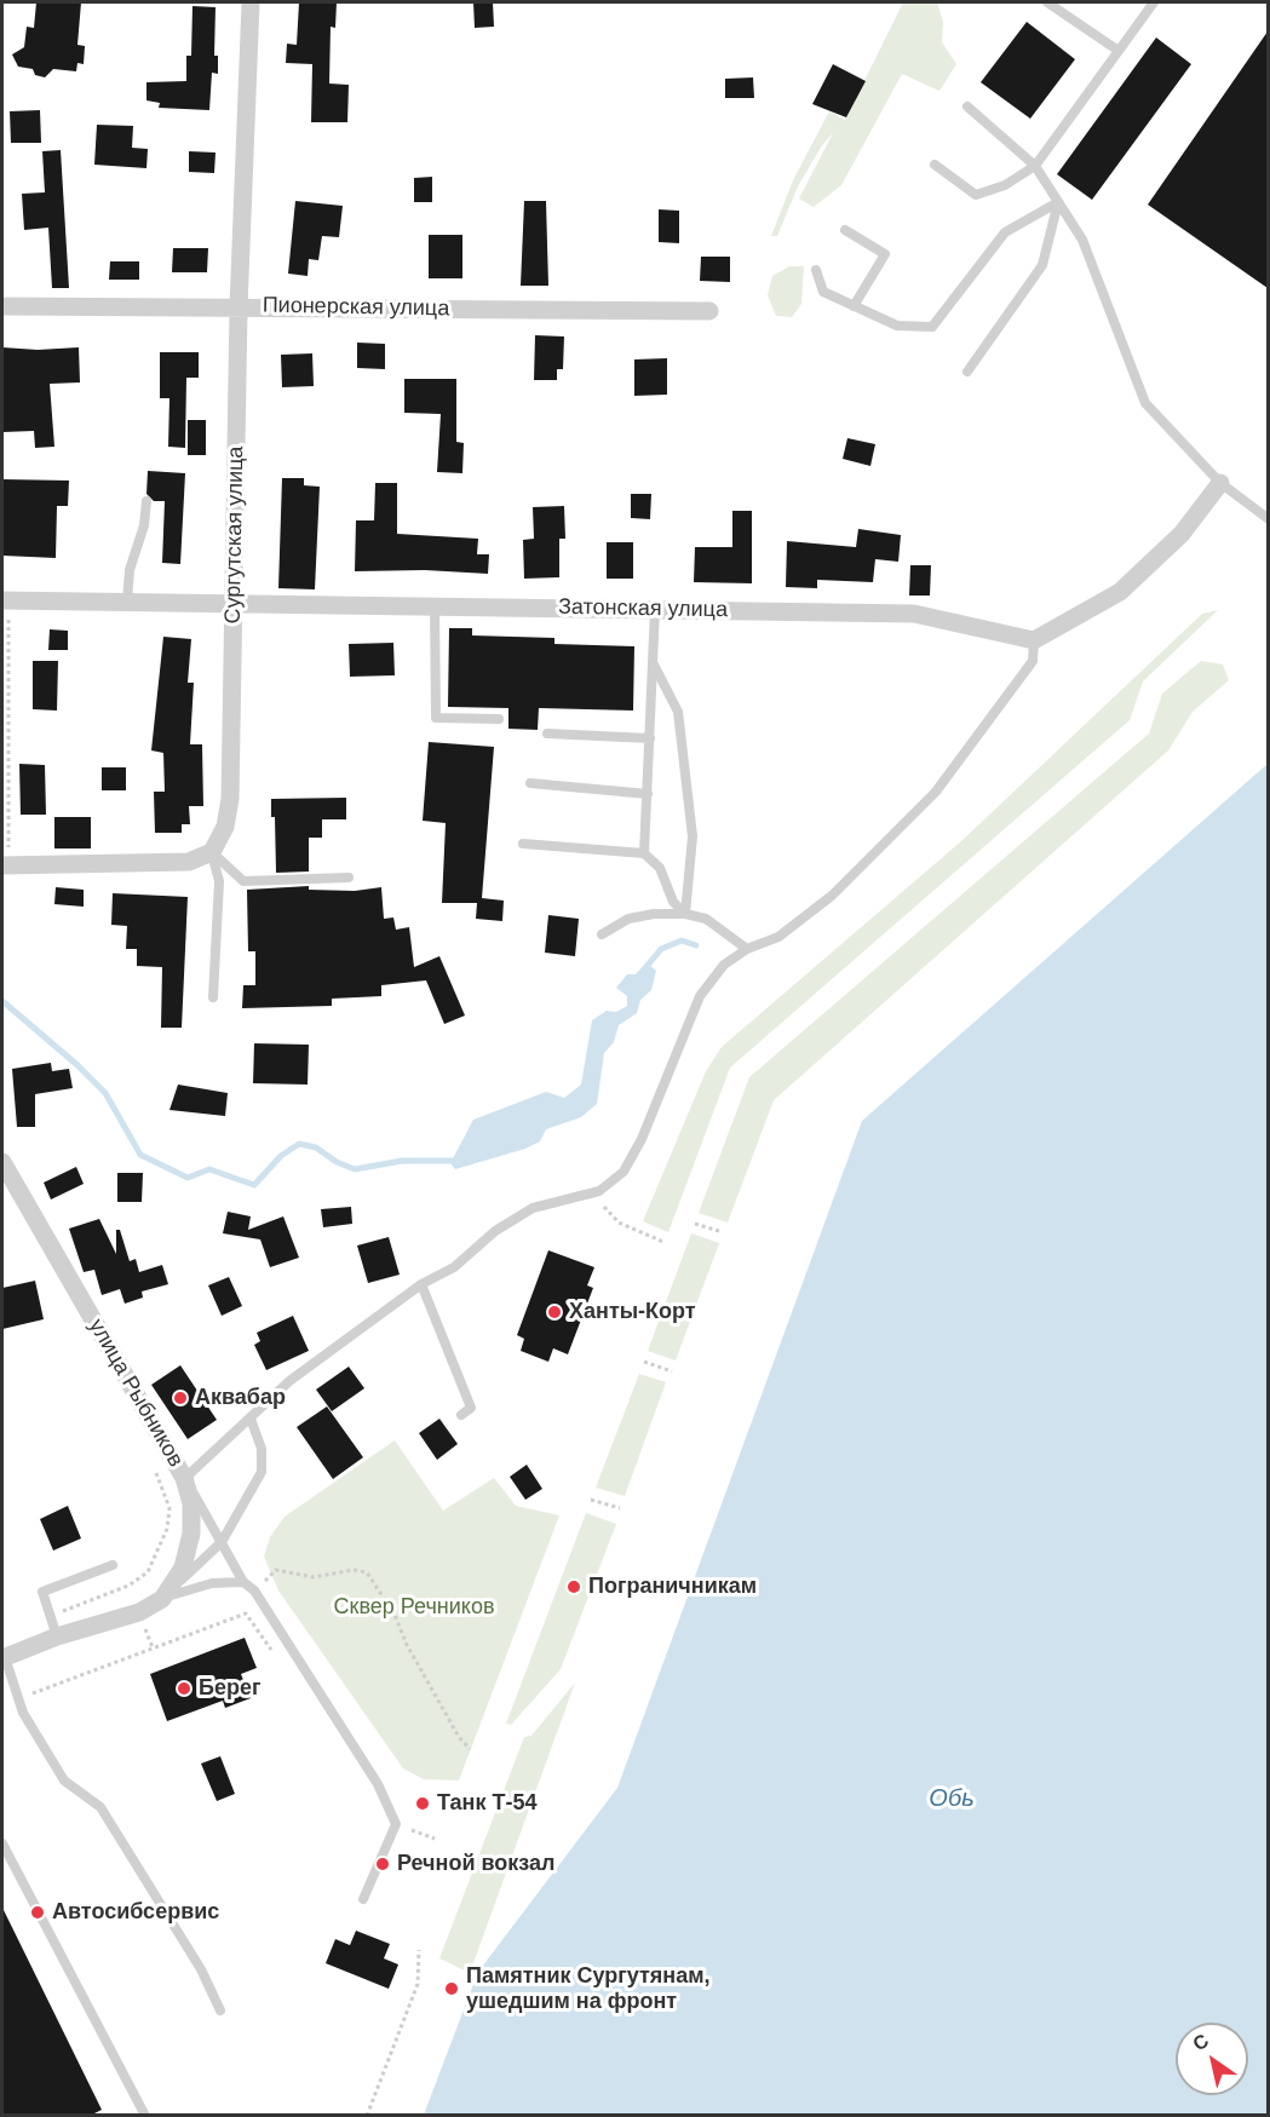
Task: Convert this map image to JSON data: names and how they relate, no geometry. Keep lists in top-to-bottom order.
{
  "streets": {
    "street": [
      "Пионерская улица",
      "Сургутская улица",
      "Затонская улица",
      "улица Рыбников"
    ]
  },
  "crossings": [
    ["Пионерская улица", "Сургутская улица"],
    ["Сургутская улица", "Затонская улица"]
  ],
  "water": ["Обь"],
  "parks": ["Сквер Речников"],
  "places": [
    "Ханты-Корт",
    "Аквабар",
    "Пограничникам",
    "Берег",
    "Танк Т-54",
    "Речной вокзал",
    "Автосибсервис",
    "Памятник Сургутянам, ушедшим на фронт"
  ],
  "north": "top left"
}
